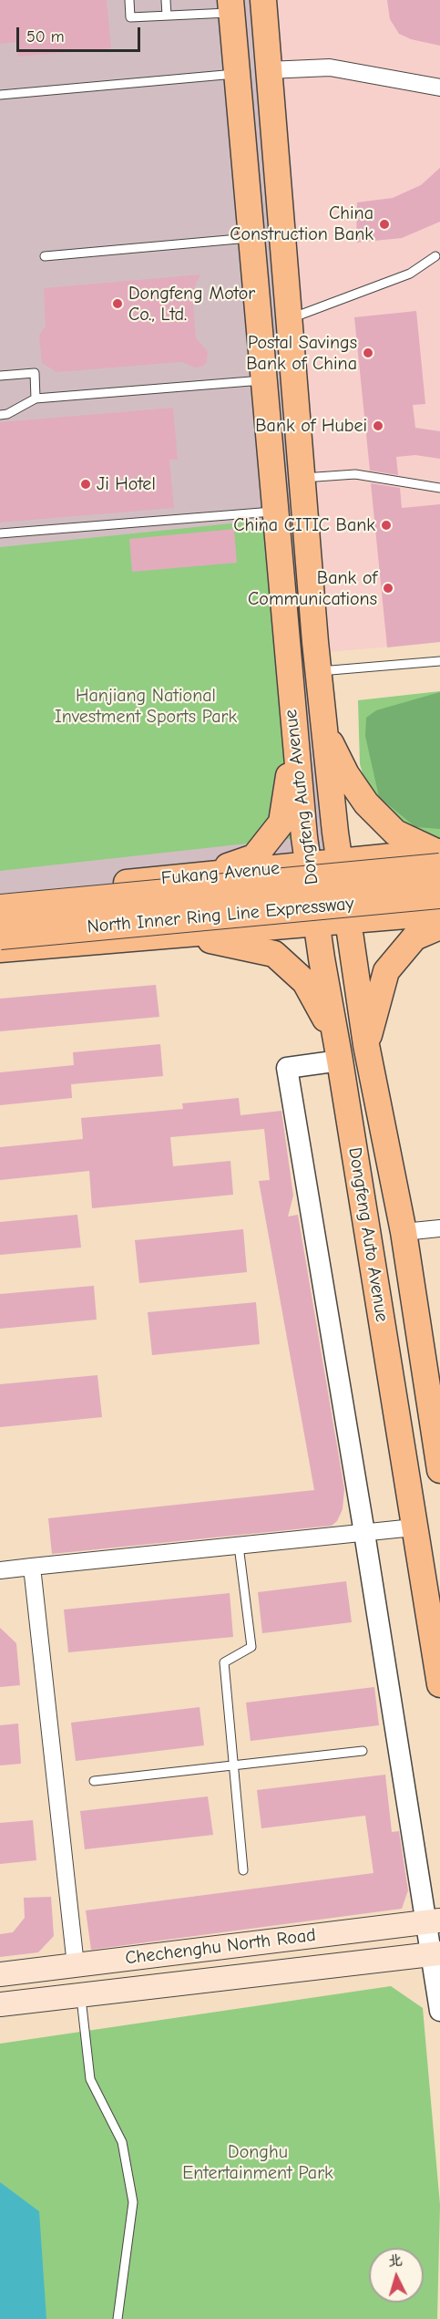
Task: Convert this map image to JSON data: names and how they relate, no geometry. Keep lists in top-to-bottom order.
{
  "streets": {
    "highway": ["North Inner Ring Line Expressway"],
    "main road": ["Dongfeng Auto Avenue", "Fukang Avenue", "Chechenghu North Road"]
  },
  "crossings": [
    ["Dongfeng Auto Avenue", "Fukang Avenue"],
    ["Fukang Avenue", "North Inner Ring Line Expressway"]
  ],
  "parks": ["Hanjiang National Investment Sports Park", "Donghu Entertainment Park"],
  "places": [
    "China Construction Bank",
    "Dongfeng Motor Co., Ltd.",
    "Postal Savings Bank of China",
    "Bank of Hubei",
    "Ji Hotel",
    "China CITIC Bank",
    "Bank of Communications"
  ],
  "scale_bar": "50 m",
  "north": "top"
}
